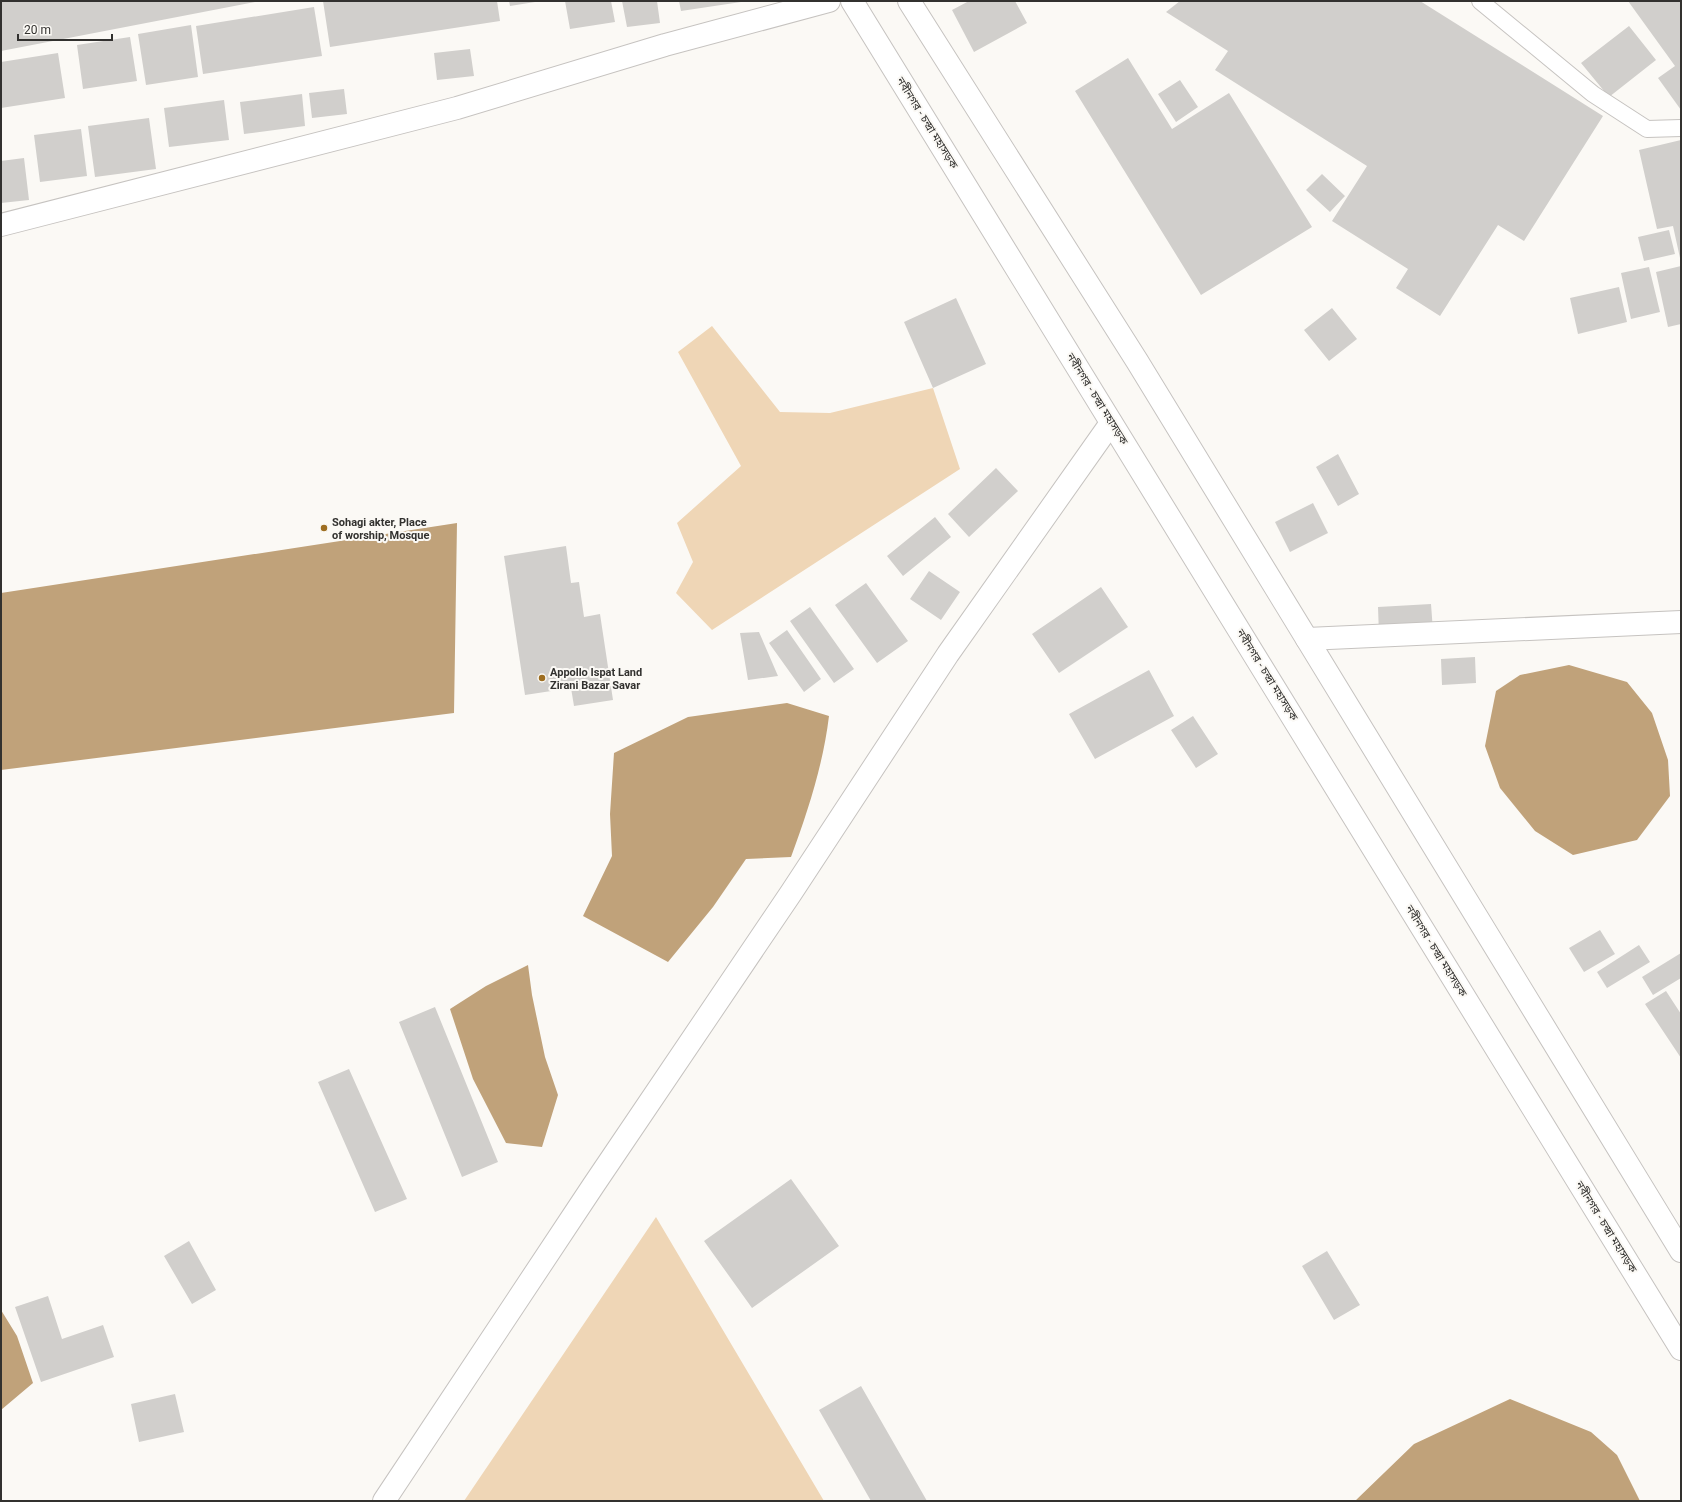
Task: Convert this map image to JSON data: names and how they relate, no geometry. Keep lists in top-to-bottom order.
{
  "streets": {
    "main road": ["নবীনগর - চন্দ্রা মহাসড়ক"]
  },
  "places": ["Sohagi akter, Place of worship, Mosque", "Appollo Ispat Land Zirani Bazar Savar"],
  "scale_bar": "20 m"
}
